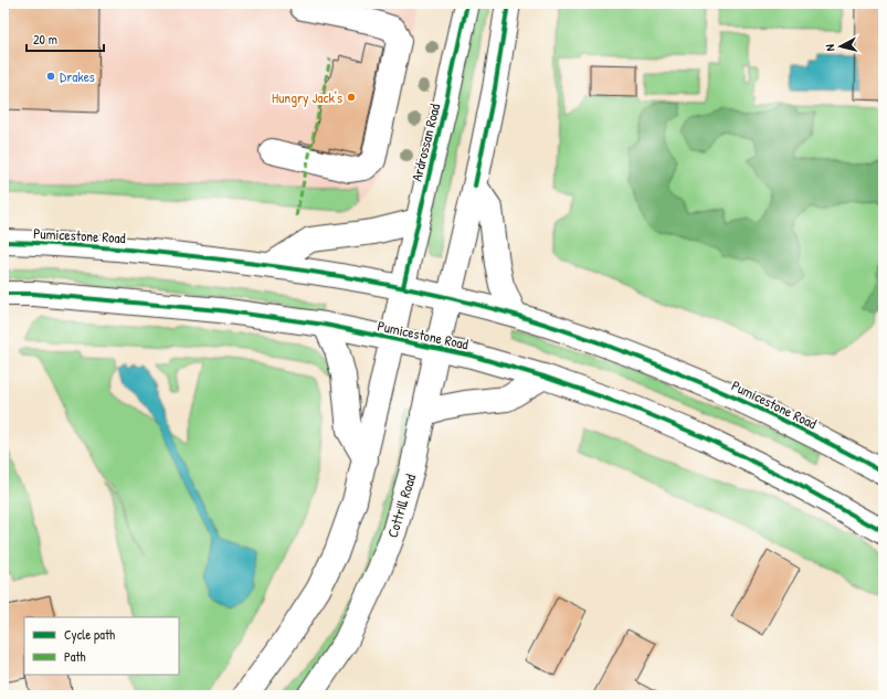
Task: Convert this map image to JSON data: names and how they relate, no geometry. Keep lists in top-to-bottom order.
{
  "streets": {
    "main road": ["Ardrossan Road", "Pumicestone Road", "Cottrill Road"]
  },
  "crossings": [
    ["Ardrossan Road", "Pumicestone Road"],
    ["Pumicestone Road", "Cottrill Road"]
  ],
  "places": ["Drakes", "Hungry Jack's"],
  "legend": ["Cycle path", "Path"],
  "scale_bar": "20 m",
  "north": "left"
}
